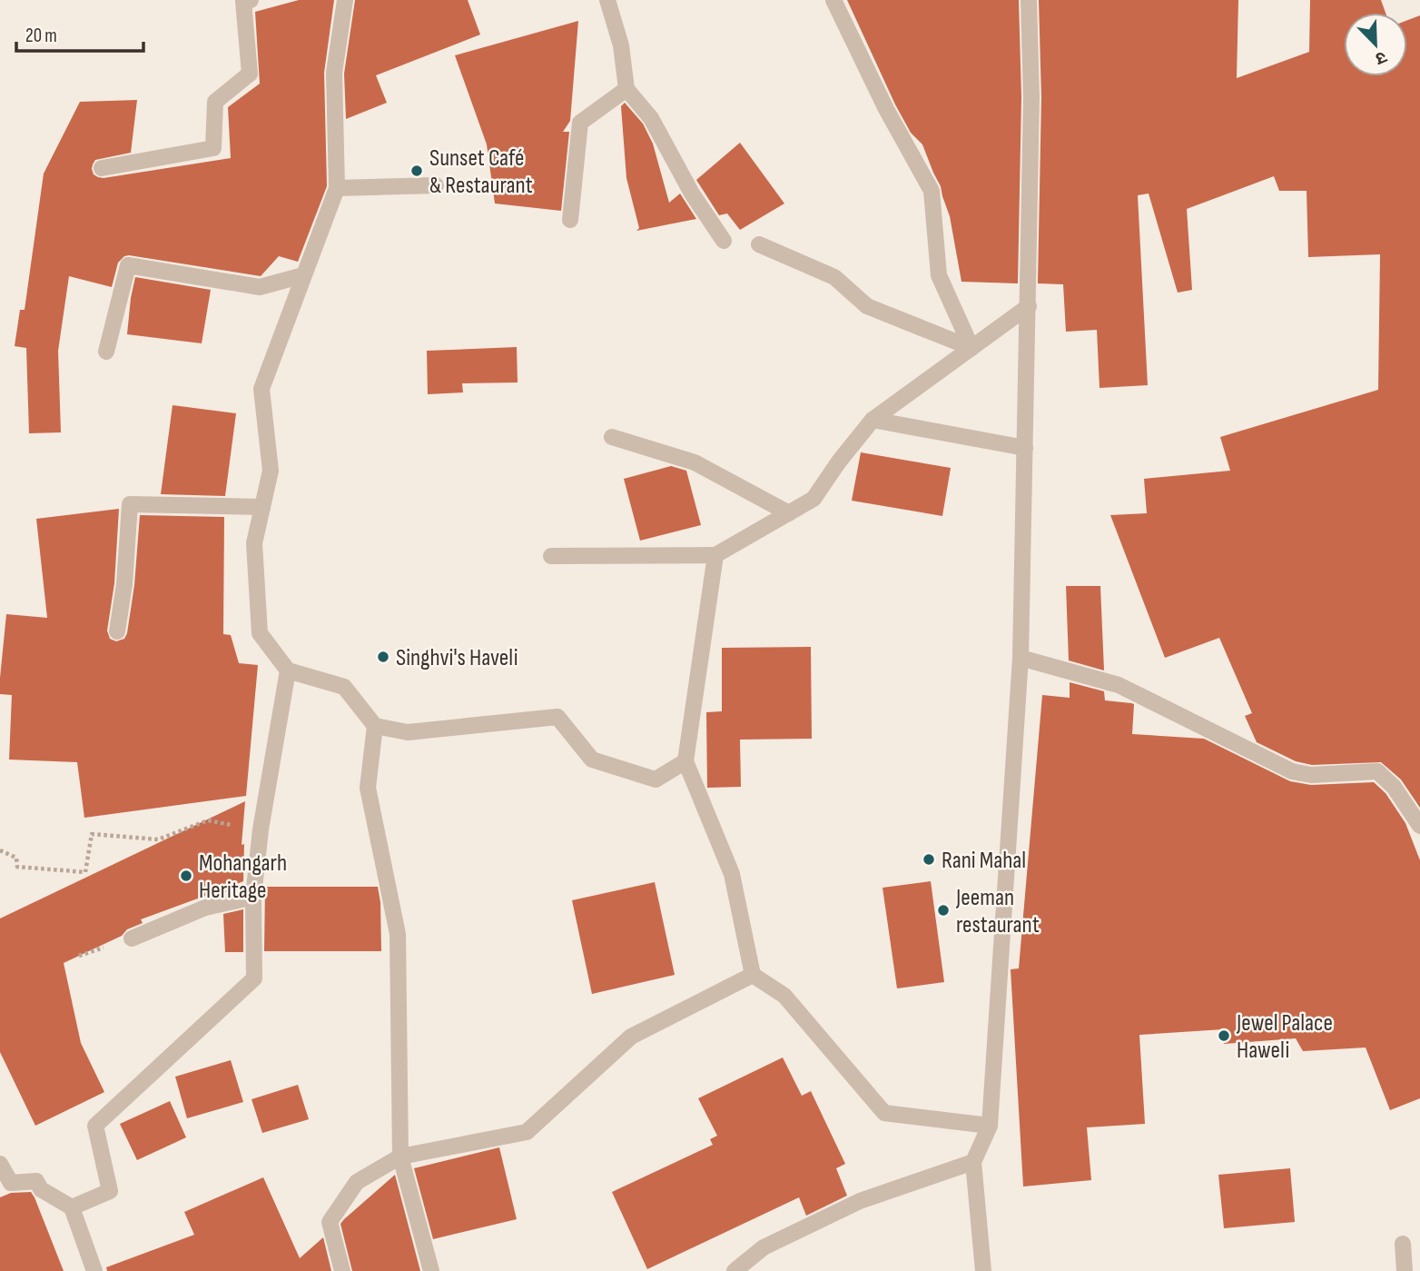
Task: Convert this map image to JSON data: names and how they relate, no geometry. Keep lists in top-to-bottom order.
{
  "places": [
    "Sunset Café & Restaurant",
    "Singhvi's Haveli",
    "Rani Mahal",
    "Mohangarh Heritage",
    "Jeeman restaurant",
    "Jewel Palace Haweli"
  ],
  "scale_bar": "20 m",
  "north": "bottom right"
}
